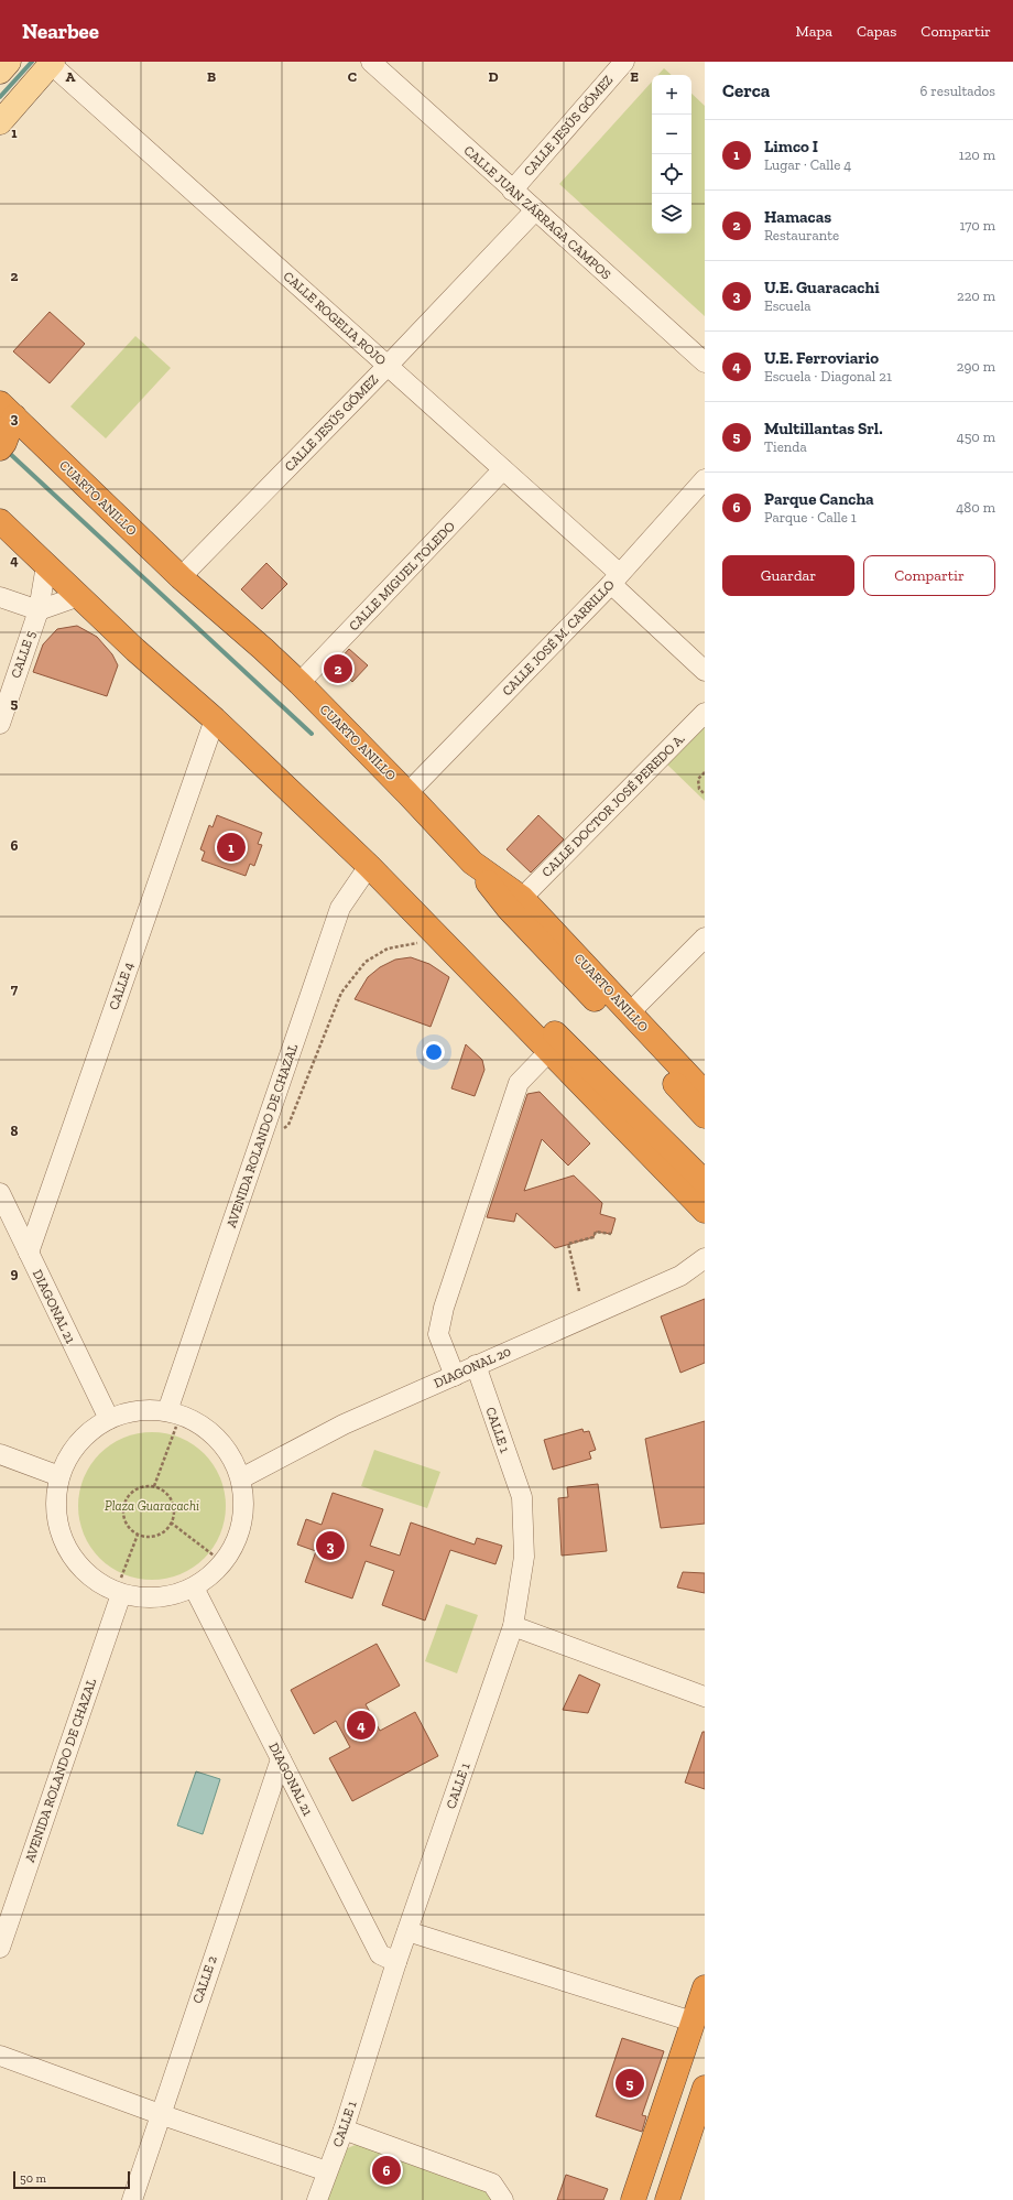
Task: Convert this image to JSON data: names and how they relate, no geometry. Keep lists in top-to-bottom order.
{
  "streets": {
    "highway": ["CUARTO ANILLO"],
    "street": [
      "CALLE JESÚS GÓMEZ",
      "CALLE JUAN ZÁRRAGA CAMPOS",
      "CALLE ROGELIA ROJO",
      "CALLE MIGUEL TOLEDO",
      "CALLE JOSÉ M. CARRILLO",
      "CALLE 5",
      "CALLE DOCTOR JOSÉ PEREDO A.",
      "CALLE 4",
      "AVENIDA ROLANDO DE CHAZAL",
      "DIAGONAL 21",
      "DIAGONAL 20",
      "CALLE 1",
      "CALLE 2"
    ]
  },
  "crossings": [
    ["CALLE JESÚS GÓMEZ", "CALLE JUAN ZÁRRAGA CAMPOS"],
    ["CALLE JESÚS GÓMEZ", "CALLE ROGELIA ROJO"],
    ["CALLE JESÚS GÓMEZ", "CUARTO ANILLO"],
    ["CALLE ROGELIA ROJO", "CALLE MIGUEL TOLEDO"],
    ["CALLE ROGELIA ROJO", "CALLE JOSÉ M. CARRILLO"],
    ["CUARTO ANILLO", "CALLE MIGUEL TOLEDO"],
    ["CUARTO ANILLO", "CALLE JOSÉ M. CARRILLO"],
    ["CUARTO ANILLO", "CALLE DOCTOR JOSÉ PEREDO A."],
    ["CALLE 4", "DIAGONAL 21"],
    ["DIAGONAL 21", "CALLE 1"],
    ["DIAGONAL 21", "CALLE 2"],
    ["DIAGONAL 20", "CALLE 1"]
  ],
  "parks": ["Plaza Guaracachi"],
  "scale_bar": "50 m",
  "page": {
    "header": "Nearbee",
    "nav": ["Mapa", "Capas", "Compartir"],
    "heading": ["Cerca", "6 resultados"],
    "map_buttons": ["+", "−"],
    "list": [
      {
        "mark": "1",
        "name": "Limco I",
        "note": "Lugar · Calle 4",
        "value": "120 m"
      },
      {
        "mark": "2",
        "name": "Hamacas",
        "note": "Restaurante",
        "value": "170 m"
      },
      {
        "mark": "3",
        "name": "U.E. Guaracachi",
        "note": "Escuela",
        "value": "220 m"
      },
      {
        "mark": "4",
        "name": "U.E. Ferroviario",
        "note": "Escuela · Diagonal 21",
        "value": "290 m"
      },
      {
        "mark": "5",
        "name": "Multillantas Srl.",
        "note": "Tienda",
        "value": "450 m"
      },
      {
        "mark": "6",
        "name": "Parque Cancha",
        "note": "Parque · Calle 1",
        "value": "480 m"
      }
    ],
    "buttons": ["Guardar", "Compartir"],
    "pins": [
      "2",
      "1",
      "3",
      "4",
      "5",
      "6"
    ],
    "scale": "50 m"
  },
  "grid": {
    "columns": [
      "A",
      "B",
      "C",
      "D",
      "E"
    ],
    "rows": [
      "1",
      "2",
      "3",
      "4",
      "5",
      "6",
      "7",
      "8",
      "9"
    ]
  }
}
